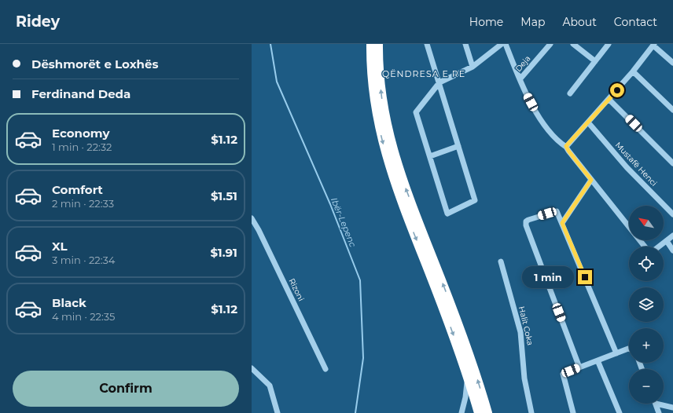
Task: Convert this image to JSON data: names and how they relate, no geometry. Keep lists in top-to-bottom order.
{
  "streets": {
    "street": [
      "Deja",
      "Mustafë Henci",
      "Rizoni",
      "Halit Coka"
    ]
  },
  "districts": ["QËNDRESA E RE"],
  "water": ["Ibër-Lepenc"],
  "north": "top left",
  "page": {
    "header": "Ridey",
    "nav": [
      "Home",
      "Map",
      "About",
      "Contact"
    ],
    "banner": ["Dëshmorët e Loxhës", "Ferdinand Deda"],
    "list": [
      {
        "name": "Economy",
        "note": "1 min · 22:32",
        "value": "$1.12"
      },
      {
        "name": "Comfort",
        "note": "2 min · 22:33",
        "value": "$1.51"
      },
      {
        "name": "XL",
        "note": "3 min · 22:34",
        "value": "$1.91"
      },
      {
        "name": "Black",
        "note": "4 min · 22:35",
        "value": "$1.12"
      }
    ],
    "map_buttons": ["+", "−"],
    "bubble": "1 min",
    "buttons": "Confirm"
  }
}
